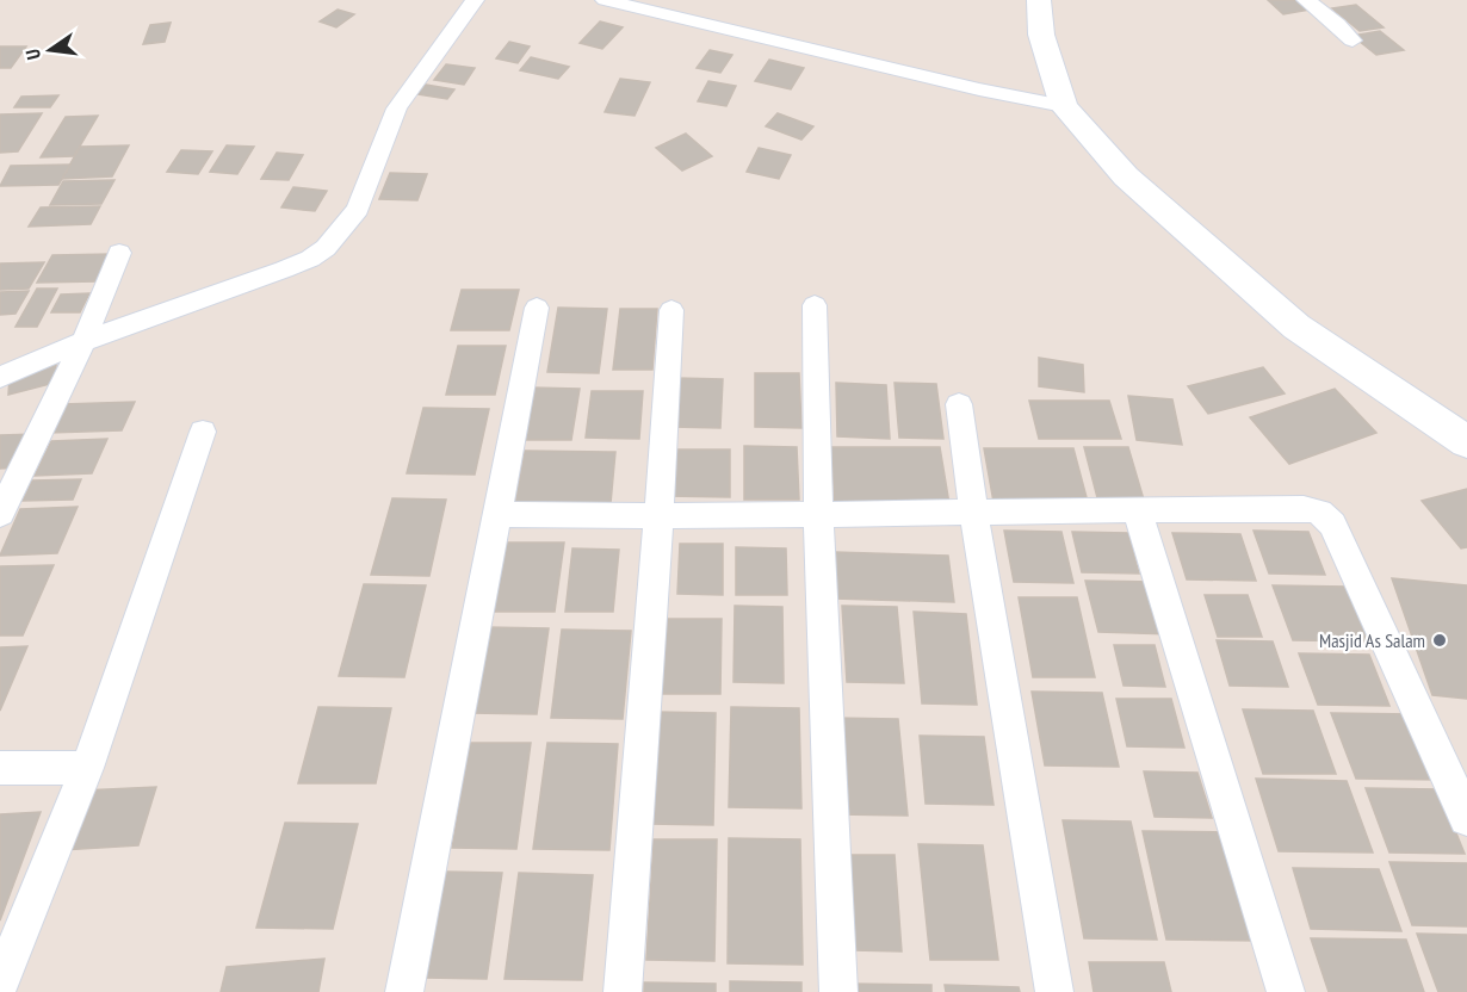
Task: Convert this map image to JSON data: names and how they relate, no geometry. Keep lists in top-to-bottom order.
{
  "places": ["Masjid As Salam"],
  "north": "left"
}
